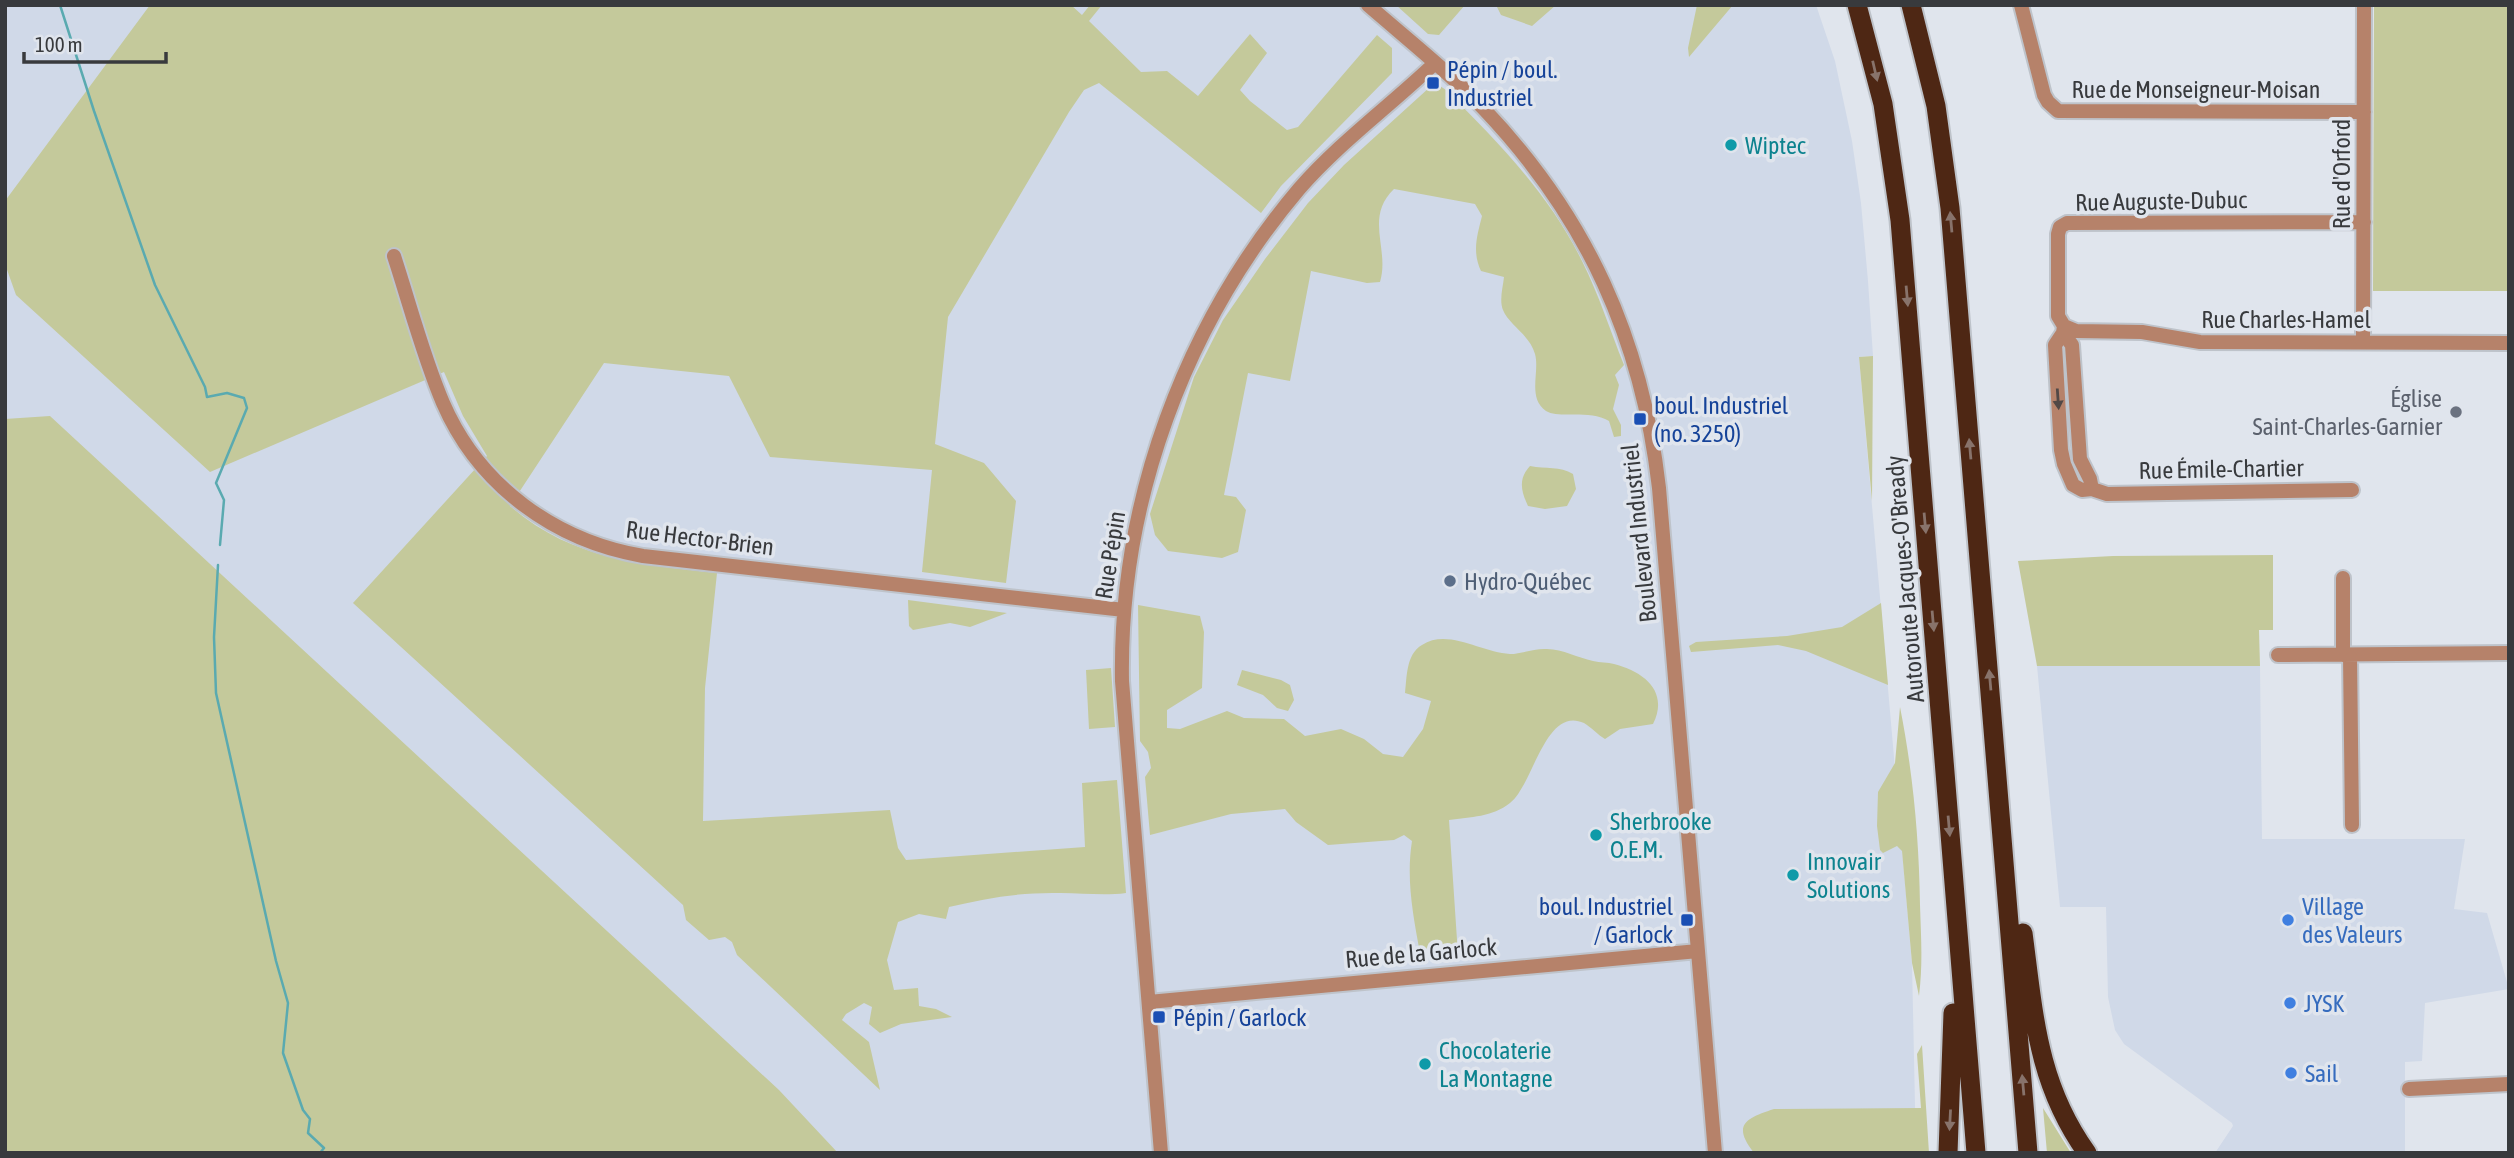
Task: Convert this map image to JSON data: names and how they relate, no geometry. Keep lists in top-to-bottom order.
{
  "streets": {
    "highway": ["Autoroute Jacques-O'Bready"],
    "street": [
      "Rue de Monseigneur-Moisan",
      "Rue d'Orford",
      "Rue Auguste-Dubuc",
      "Rue Charles-Hamel",
      "Rue Émile-Chartier",
      "Boulevard Industriel",
      "Rue Hector-Brien",
      "Rue Pépin",
      "Rue de la Garlock"
    ]
  },
  "crossings": [
    ["Rue de Monseigneur-Moisan", "Rue d'Orford"],
    ["Rue d'Orford", "Rue Auguste-Dubuc"],
    ["Rue d'Orford", "Rue Charles-Hamel"],
    ["Rue Auguste-Dubuc", "Rue Charles-Hamel"],
    ["Rue Auguste-Dubuc", "Rue Émile-Chartier"],
    ["Rue Charles-Hamel", "Rue Émile-Chartier"],
    ["Boulevard Industriel", "Rue Pépin"],
    ["Boulevard Industriel", "Rue de la Garlock"],
    ["Rue Hector-Brien", "Rue Pépin"],
    ["Rue Pépin", "Rue de la Garlock"]
  ],
  "places": {
    "transit": [
      "Pépin / boul. Industriel",
      "boul. Industriel (no. 3250)",
      "boul. Industriel / Garlock",
      "Pépin / Garlock"
    ],
    "other": [
      "Wiptec",
      "Église Saint-Charles-Garnier",
      "Hydro-Québec",
      "Sherbrooke O.E.M.",
      "Innovair Solutions",
      "Village des Valeurs",
      "JYSK",
      "Chocolaterie La Montagne",
      "Sail"
    ]
  },
  "scale_bar": "100 m"
}
